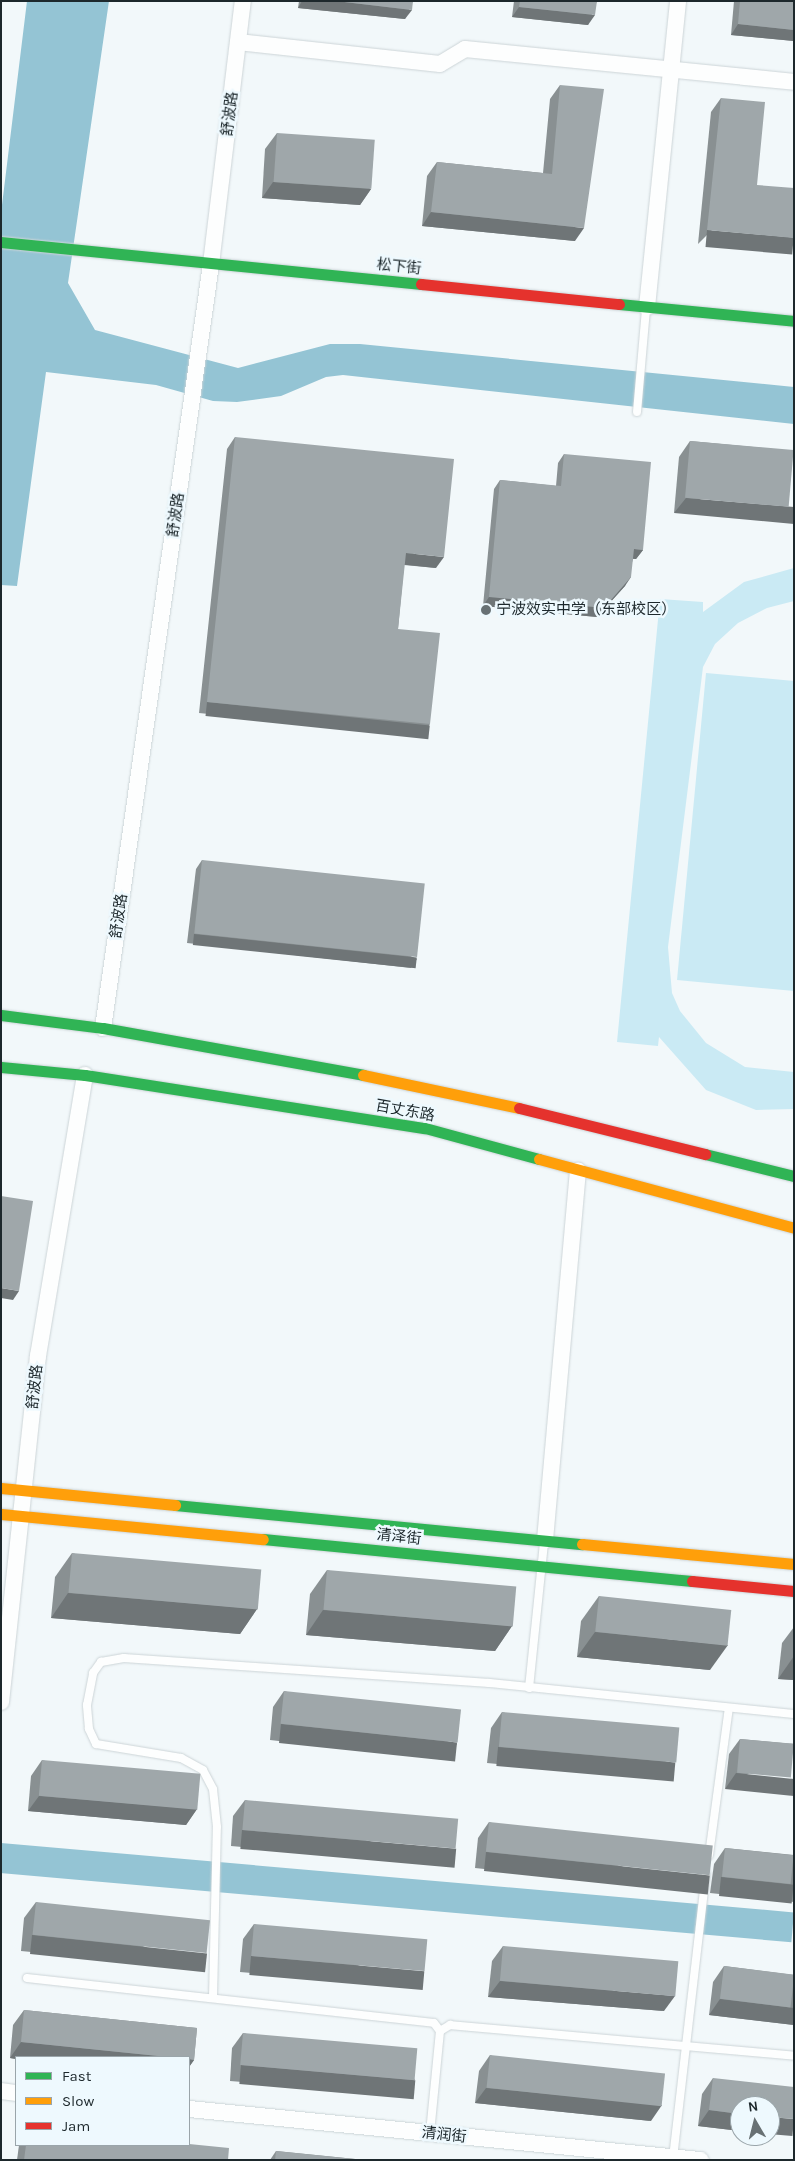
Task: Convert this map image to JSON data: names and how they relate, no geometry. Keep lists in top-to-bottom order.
{
  "streets": {
    "street": [
      "舒波路",
      "松下街",
      "百丈东路",
      "清泽街",
      "清润街"
    ]
  },
  "crossings": [
    ["舒波路", "松下街"],
    ["舒波路", "百丈东路"],
    ["舒波路", "清泽街"]
  ],
  "places": ["宁波效实中学（东部校区）"],
  "legend": ["Fast", "Slow", "Jam"],
  "north": "top"
}
